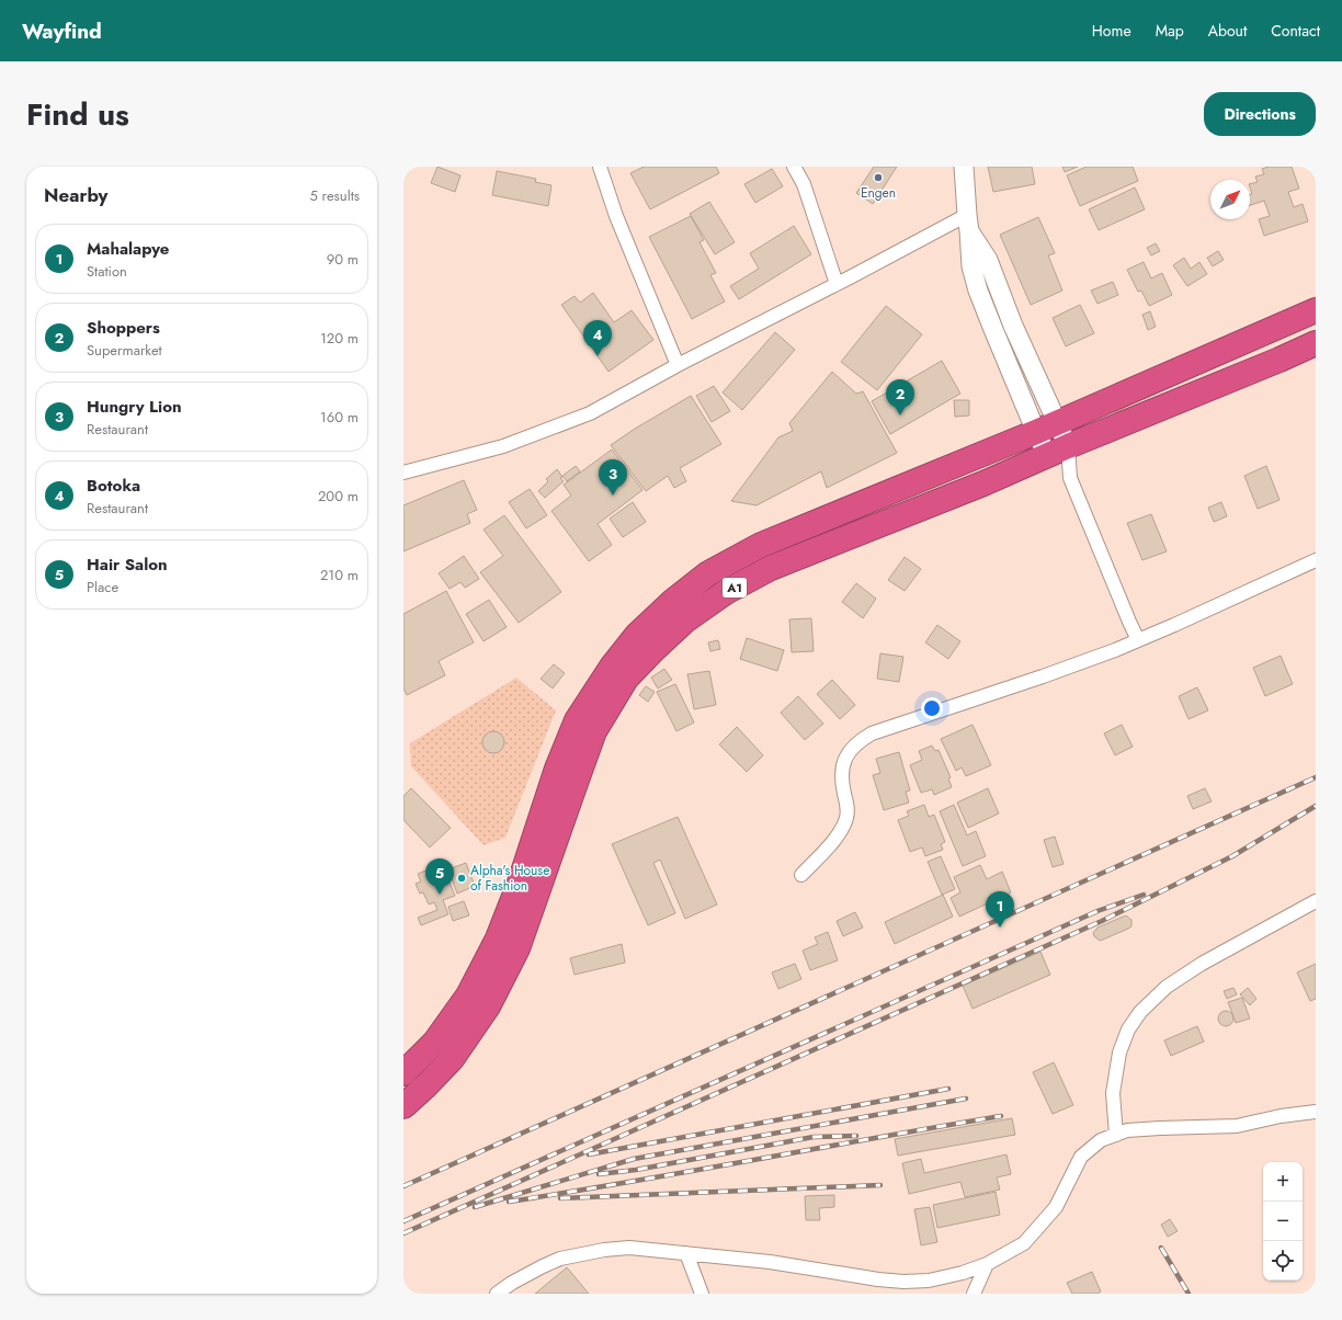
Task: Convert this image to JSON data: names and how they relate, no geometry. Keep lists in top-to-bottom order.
{
  "streets": {
    "highway": ["A1"]
  },
  "places": ["Engen", "Alpha's House of Fashion"],
  "north": "top right",
  "page": {
    "header": "Wayfind",
    "nav": [
      "Home",
      "Map",
      "About",
      "Contact"
    ],
    "title": "Find us",
    "buttons": "Directions",
    "heading": ["Nearby", "5 results"],
    "list": [
      {
        "mark": "1",
        "name": "Mahalapye",
        "note": "Station",
        "value": "90 m"
      },
      {
        "mark": "2",
        "name": "Shoppers",
        "note": "Supermarket",
        "value": "120 m"
      },
      {
        "mark": "3",
        "name": "Hungry Lion",
        "note": "Restaurant",
        "value": "160 m"
      },
      {
        "mark": "4",
        "name": "Botoka",
        "note": "Restaurant",
        "value": "200 m"
      },
      {
        "mark": "5",
        "name": "Hair Salon",
        "note": "Place",
        "value": "210 m"
      }
    ],
    "pins": [
      "4",
      "2",
      "3",
      "5",
      "1"
    ],
    "map_buttons": ["+", "−"]
  }
}
